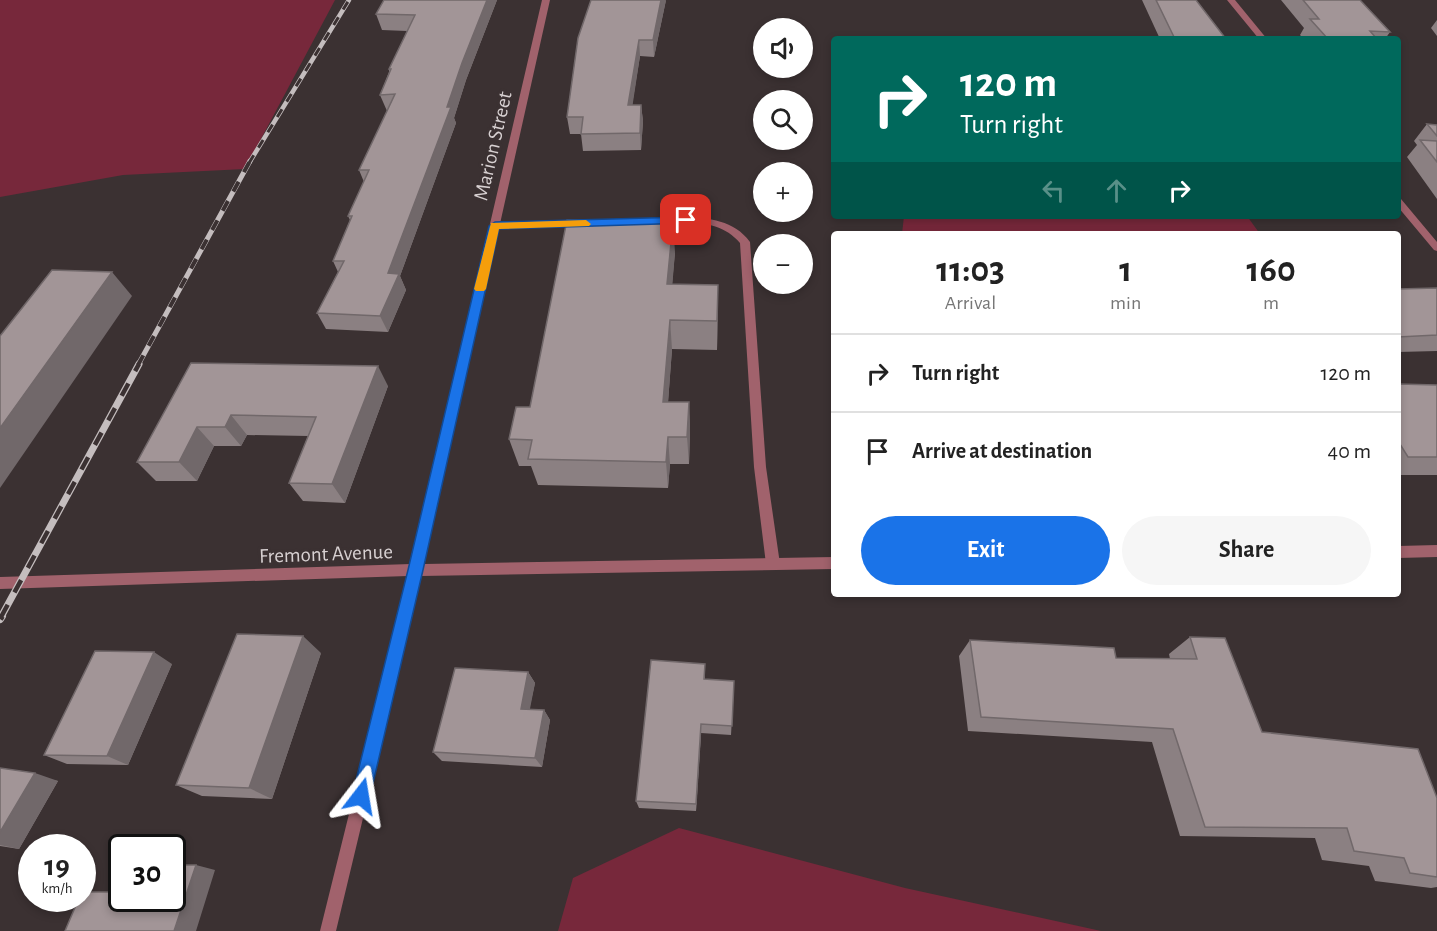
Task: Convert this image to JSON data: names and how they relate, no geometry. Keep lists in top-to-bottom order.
{
  "streets": {
    "street": ["Marion Street", "Fremont Avenue"]
  },
  "crossings": [
    ["Marion Street", "Fremont Avenue"]
  ],
  "page": {
    "map_buttons": ["+", "−"],
    "turn": ["120 m", "Turn right"],
    "eta": [
      "11:03",
      "Arrival",
      "1",
      "min",
      "160",
      "m"
    ],
    "list": [
      {
        "name": "Turn right",
        "value": "120 m"
      },
      {
        "name": "Arrive at destination",
        "value": "40 m"
      }
    ],
    "buttons": ["Exit", "Share"],
    "speed": "19 km/h",
    "limit": "30"
  }
}
